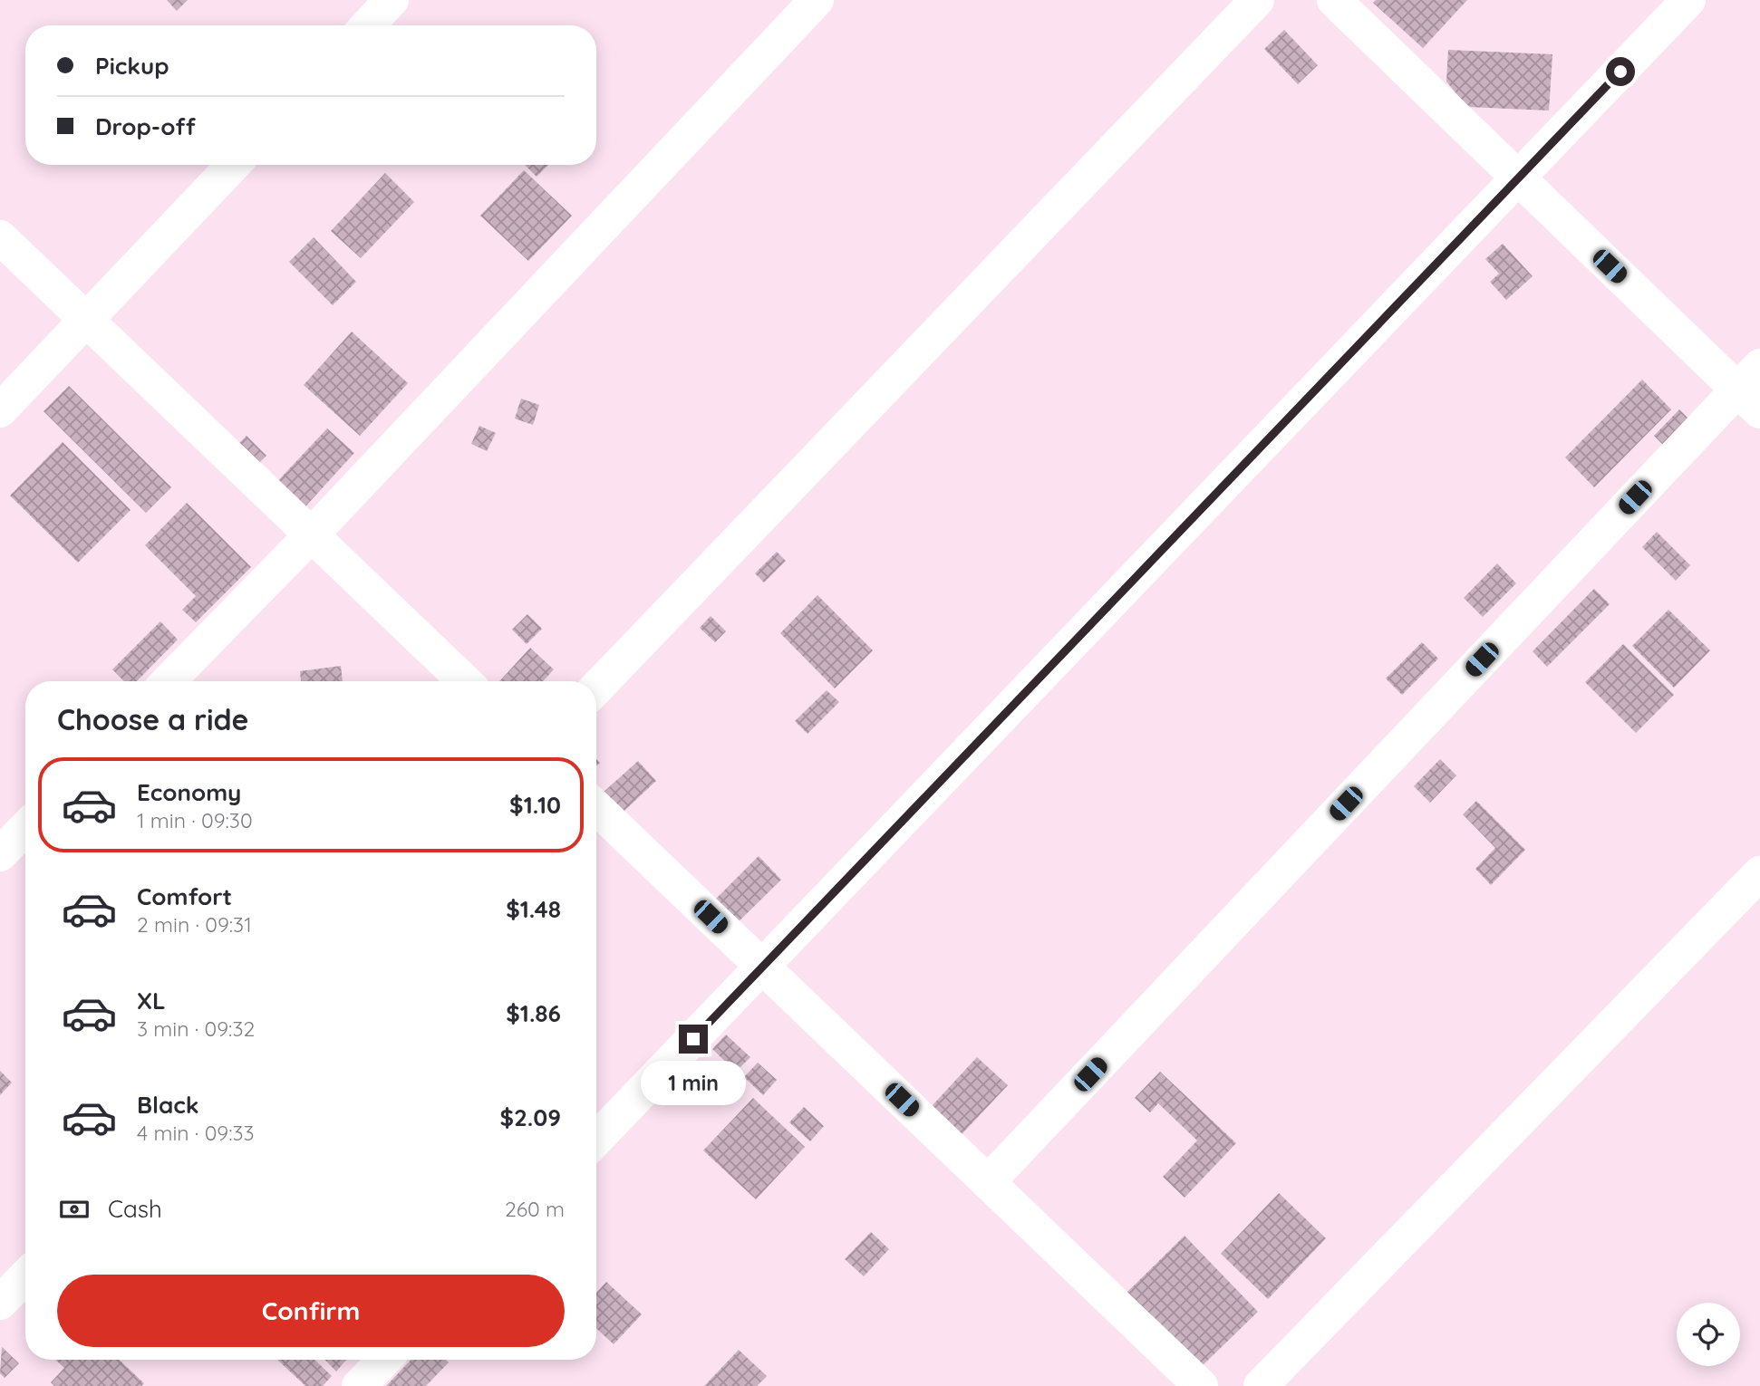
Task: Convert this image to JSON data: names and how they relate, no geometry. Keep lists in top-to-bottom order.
{
  "page": {
    "banner": ["Pickup", "Drop-off"],
    "heading": "Choose a ride",
    "list": [
      {
        "name": "Economy",
        "note": "1 min · 09:30",
        "value": "$1.10"
      },
      {
        "name": "Comfort",
        "note": "2 min · 09:31",
        "value": "$1.48"
      },
      {
        "name": "XL",
        "note": "3 min · 09:32",
        "value": "$1.86"
      },
      {
        "name": "Black",
        "note": "4 min · 09:33",
        "value": "$2.09"
      }
    ],
    "bubble": "1 min",
    "pay": ["Cash", "260 m"],
    "buttons": "Confirm"
  }
}
